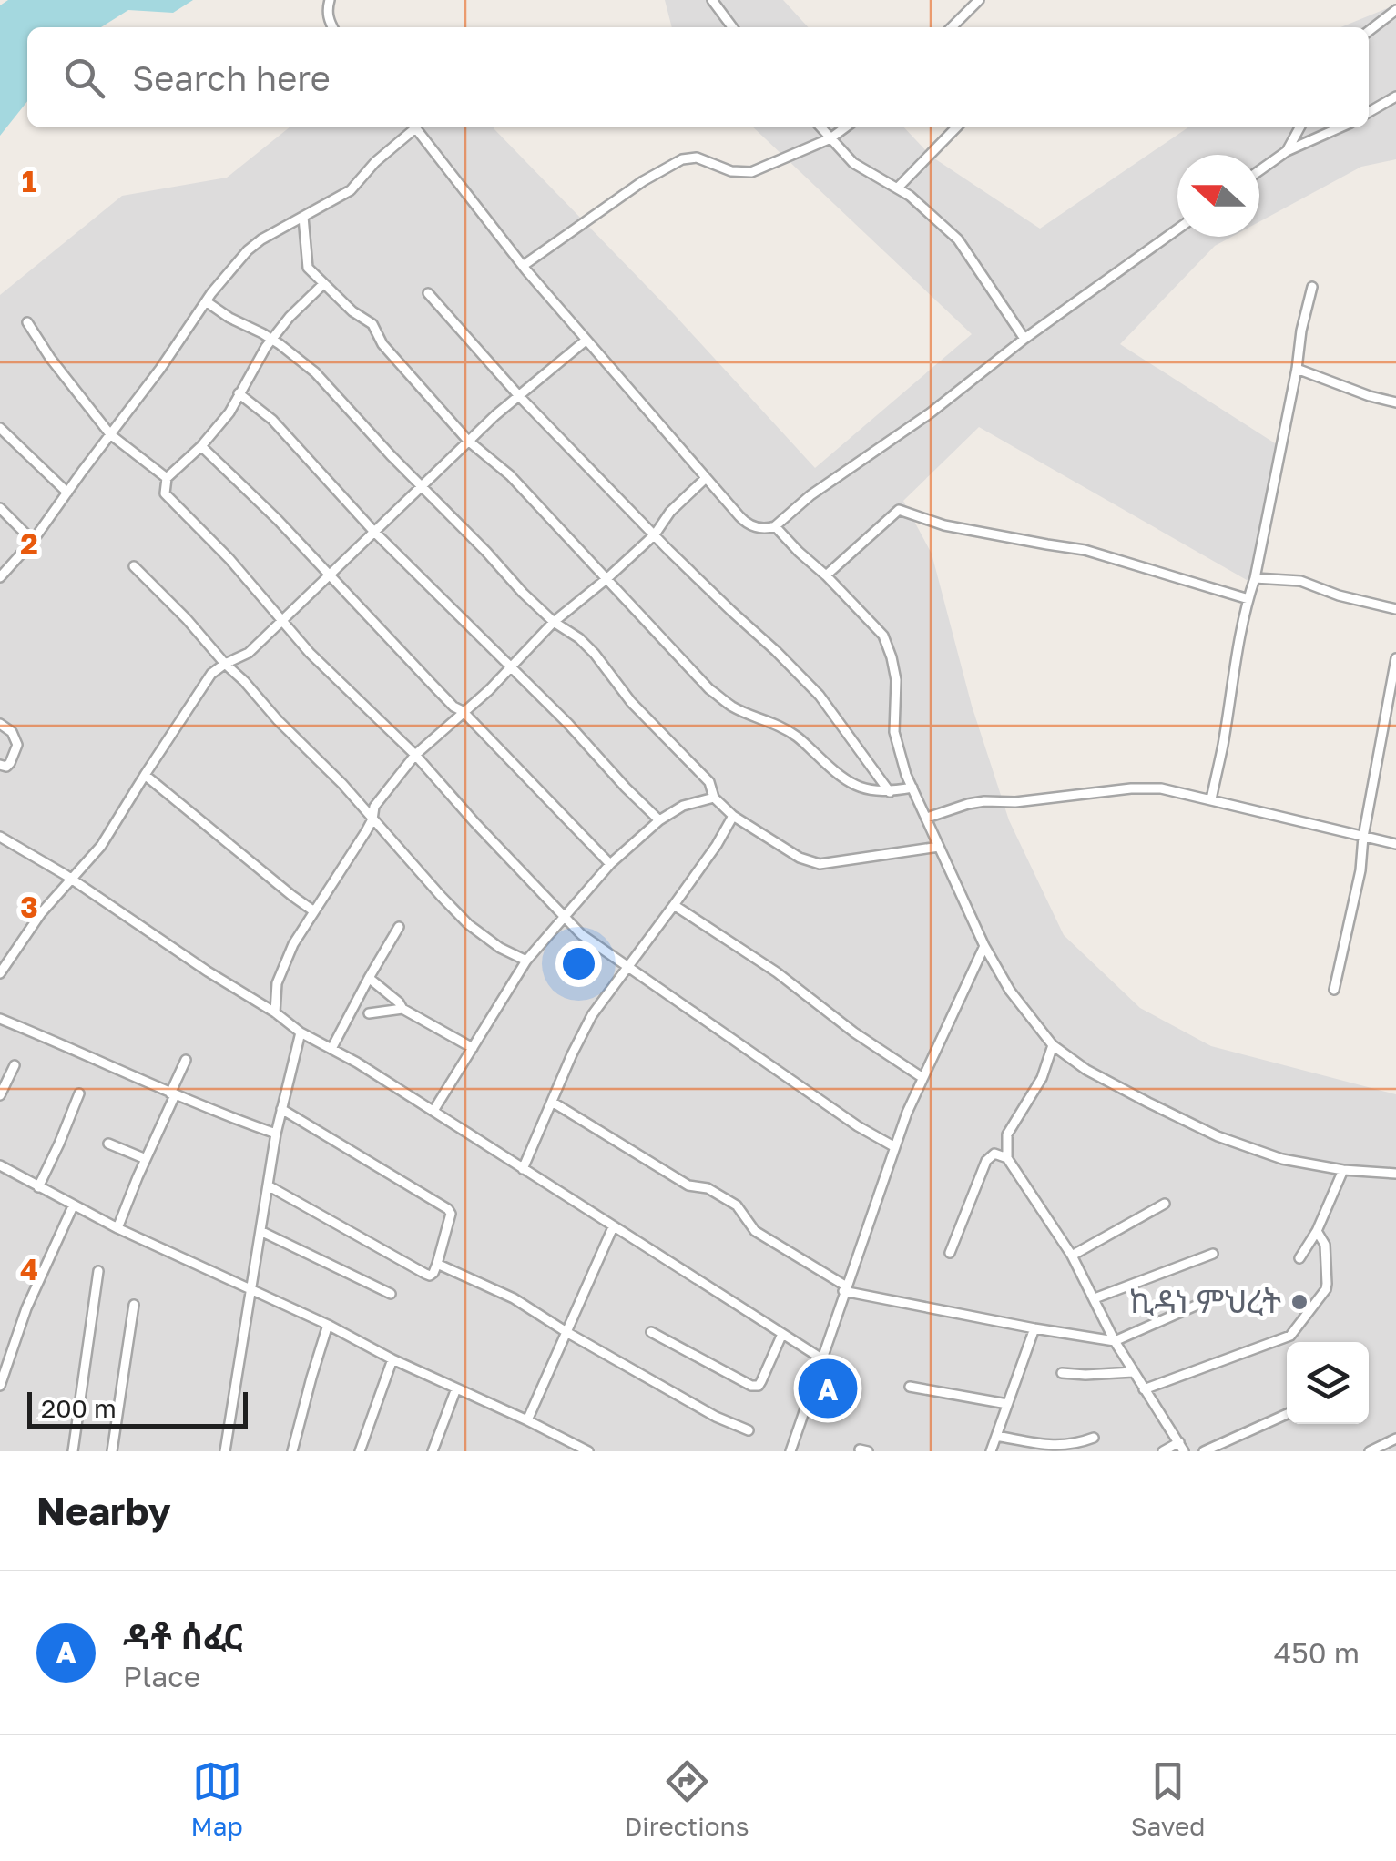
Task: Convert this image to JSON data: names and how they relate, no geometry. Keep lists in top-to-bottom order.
{
  "places": ["ኪዳነ ምህረት"],
  "scale_bar": "200 m",
  "north": "left",
  "page": {
    "search": "Search here",
    "pins": "A",
    "scale": "200 m",
    "heading": "Nearby",
    "list": [
      {
        "mark": "A",
        "name": "ዳቶ ሰፈር",
        "note": "Place",
        "value": "450 m"
      }
    ],
    "nav": ["Map", "Directions", "Saved"]
  },
  "grid": {
    "rows": [
      "1",
      "2",
      "3",
      "4"
    ]
  }
}
